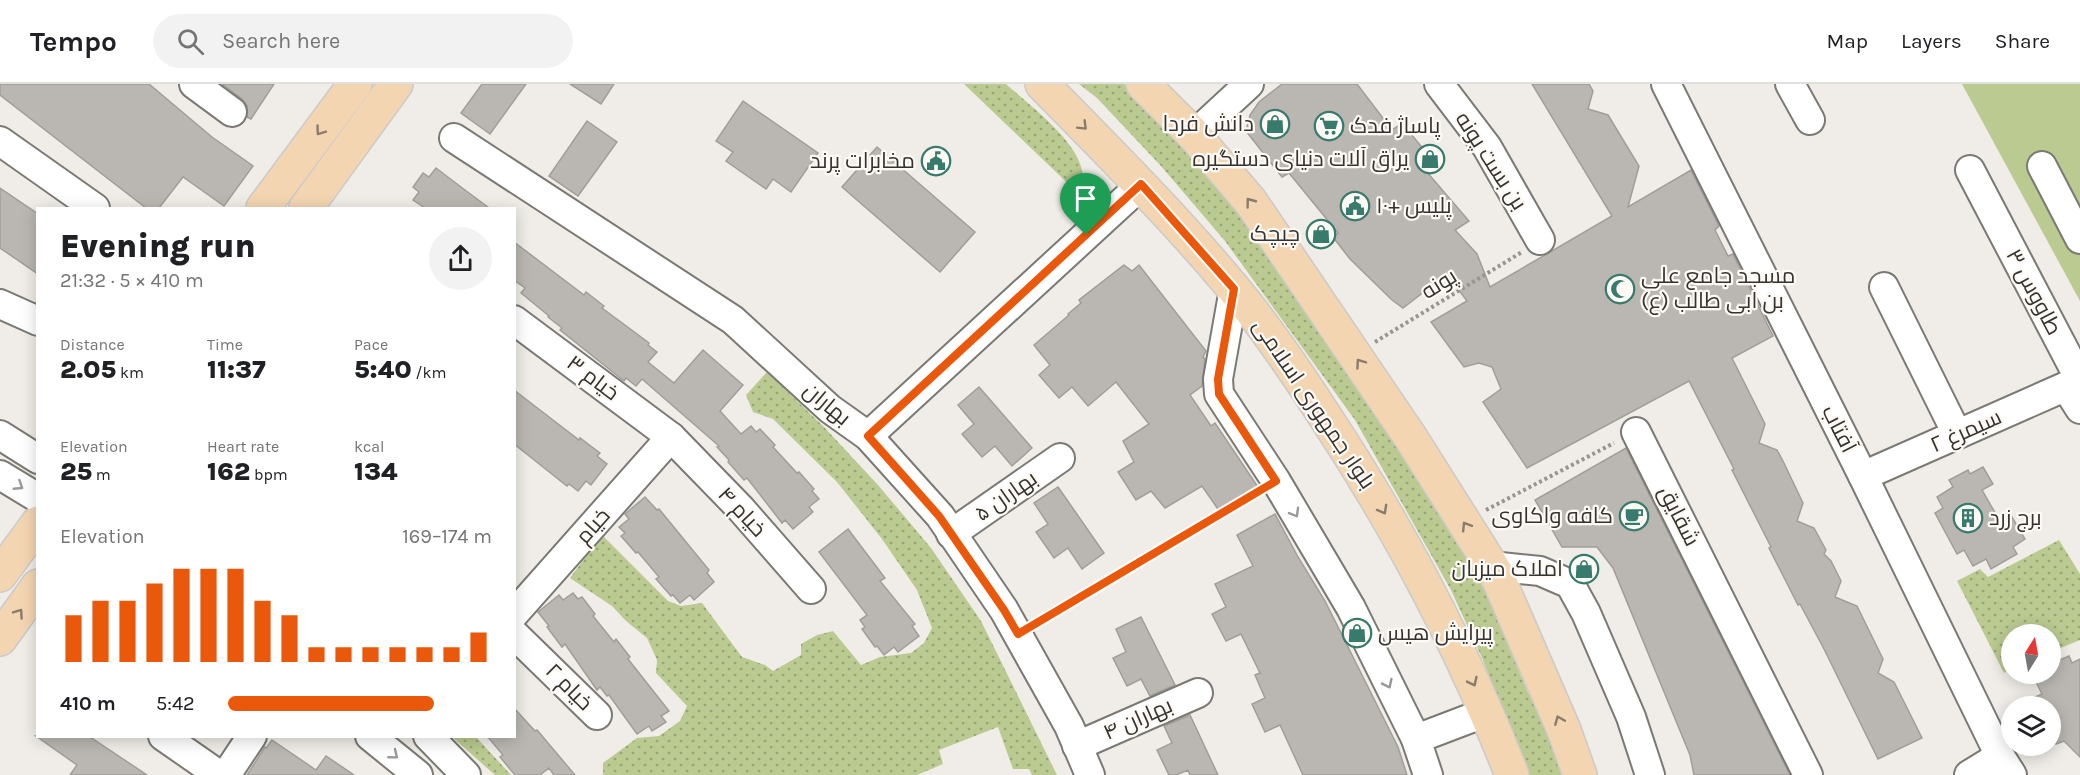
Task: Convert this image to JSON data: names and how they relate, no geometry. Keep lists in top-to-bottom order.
{
  "streets": {
    "main road": ["بلوار جمهوری اسلامی"],
    "street": [
      "بن بست پونه",
      "طاووس ۳",
      "خیام ۳",
      "بهاران",
      "آفتاب",
      "سیمرغ ۲",
      "بهاران ۵",
      "خیام ۴",
      "شقایق",
      "خیام",
      "خیام ۲",
      "بهاران ۴"
    ],
    "path": ["پونه"]
  },
  "crossings": [
    ["بن بست پونه", "پونه"],
    ["طاووس ۳", "سیمرغ ۲"],
    ["خیام ۳", "خیام ۴"],
    ["خیام ۳", "خیام"],
    ["بهاران", "بهاران ۵"],
    ["بهاران", "بهاران ۴"],
    ["آفتاب", "سیمرغ ۲"],
    ["خیام ۴", "خیام"]
  ],
  "places": {
    "shop": [
      "دانش فردا",
      "یراق آلات دنیای دستگیره",
      "چیچک",
      "املاک میزبان",
      "پیرایش هیس"
    ],
    "supermarket": ["پاساژ فدک"],
    "public building": ["مخابرات پرند", "پلیس +۱۰"],
    "mosque": ["مسجد جامع علی بن ابی طالب (ع)"],
    "cafe": ["کافه واکاوی"],
    "building": ["برج زرد"]
  },
  "north": "top",
  "page": {
    "header": "Tempo",
    "search": "Search here",
    "nav": ["Map", "Layers", "Share"],
    "heading": ["Evening run", "21:32 · 5 × 410 m"],
    "stats": [
      ["Distance", "2.05 km"],
      ["Time", "11:37"],
      ["Pace", "5:40 /km"],
      ["Elevation", "25 m"],
      ["Heart rate", "162 bpm"],
      ["kcal", "134"]
    ],
    "chart": ["Elevation", "169–174 m"],
    "list": [
      {
        "name": "410 m",
        "note": "5:42"
      }
    ]
  }
}
